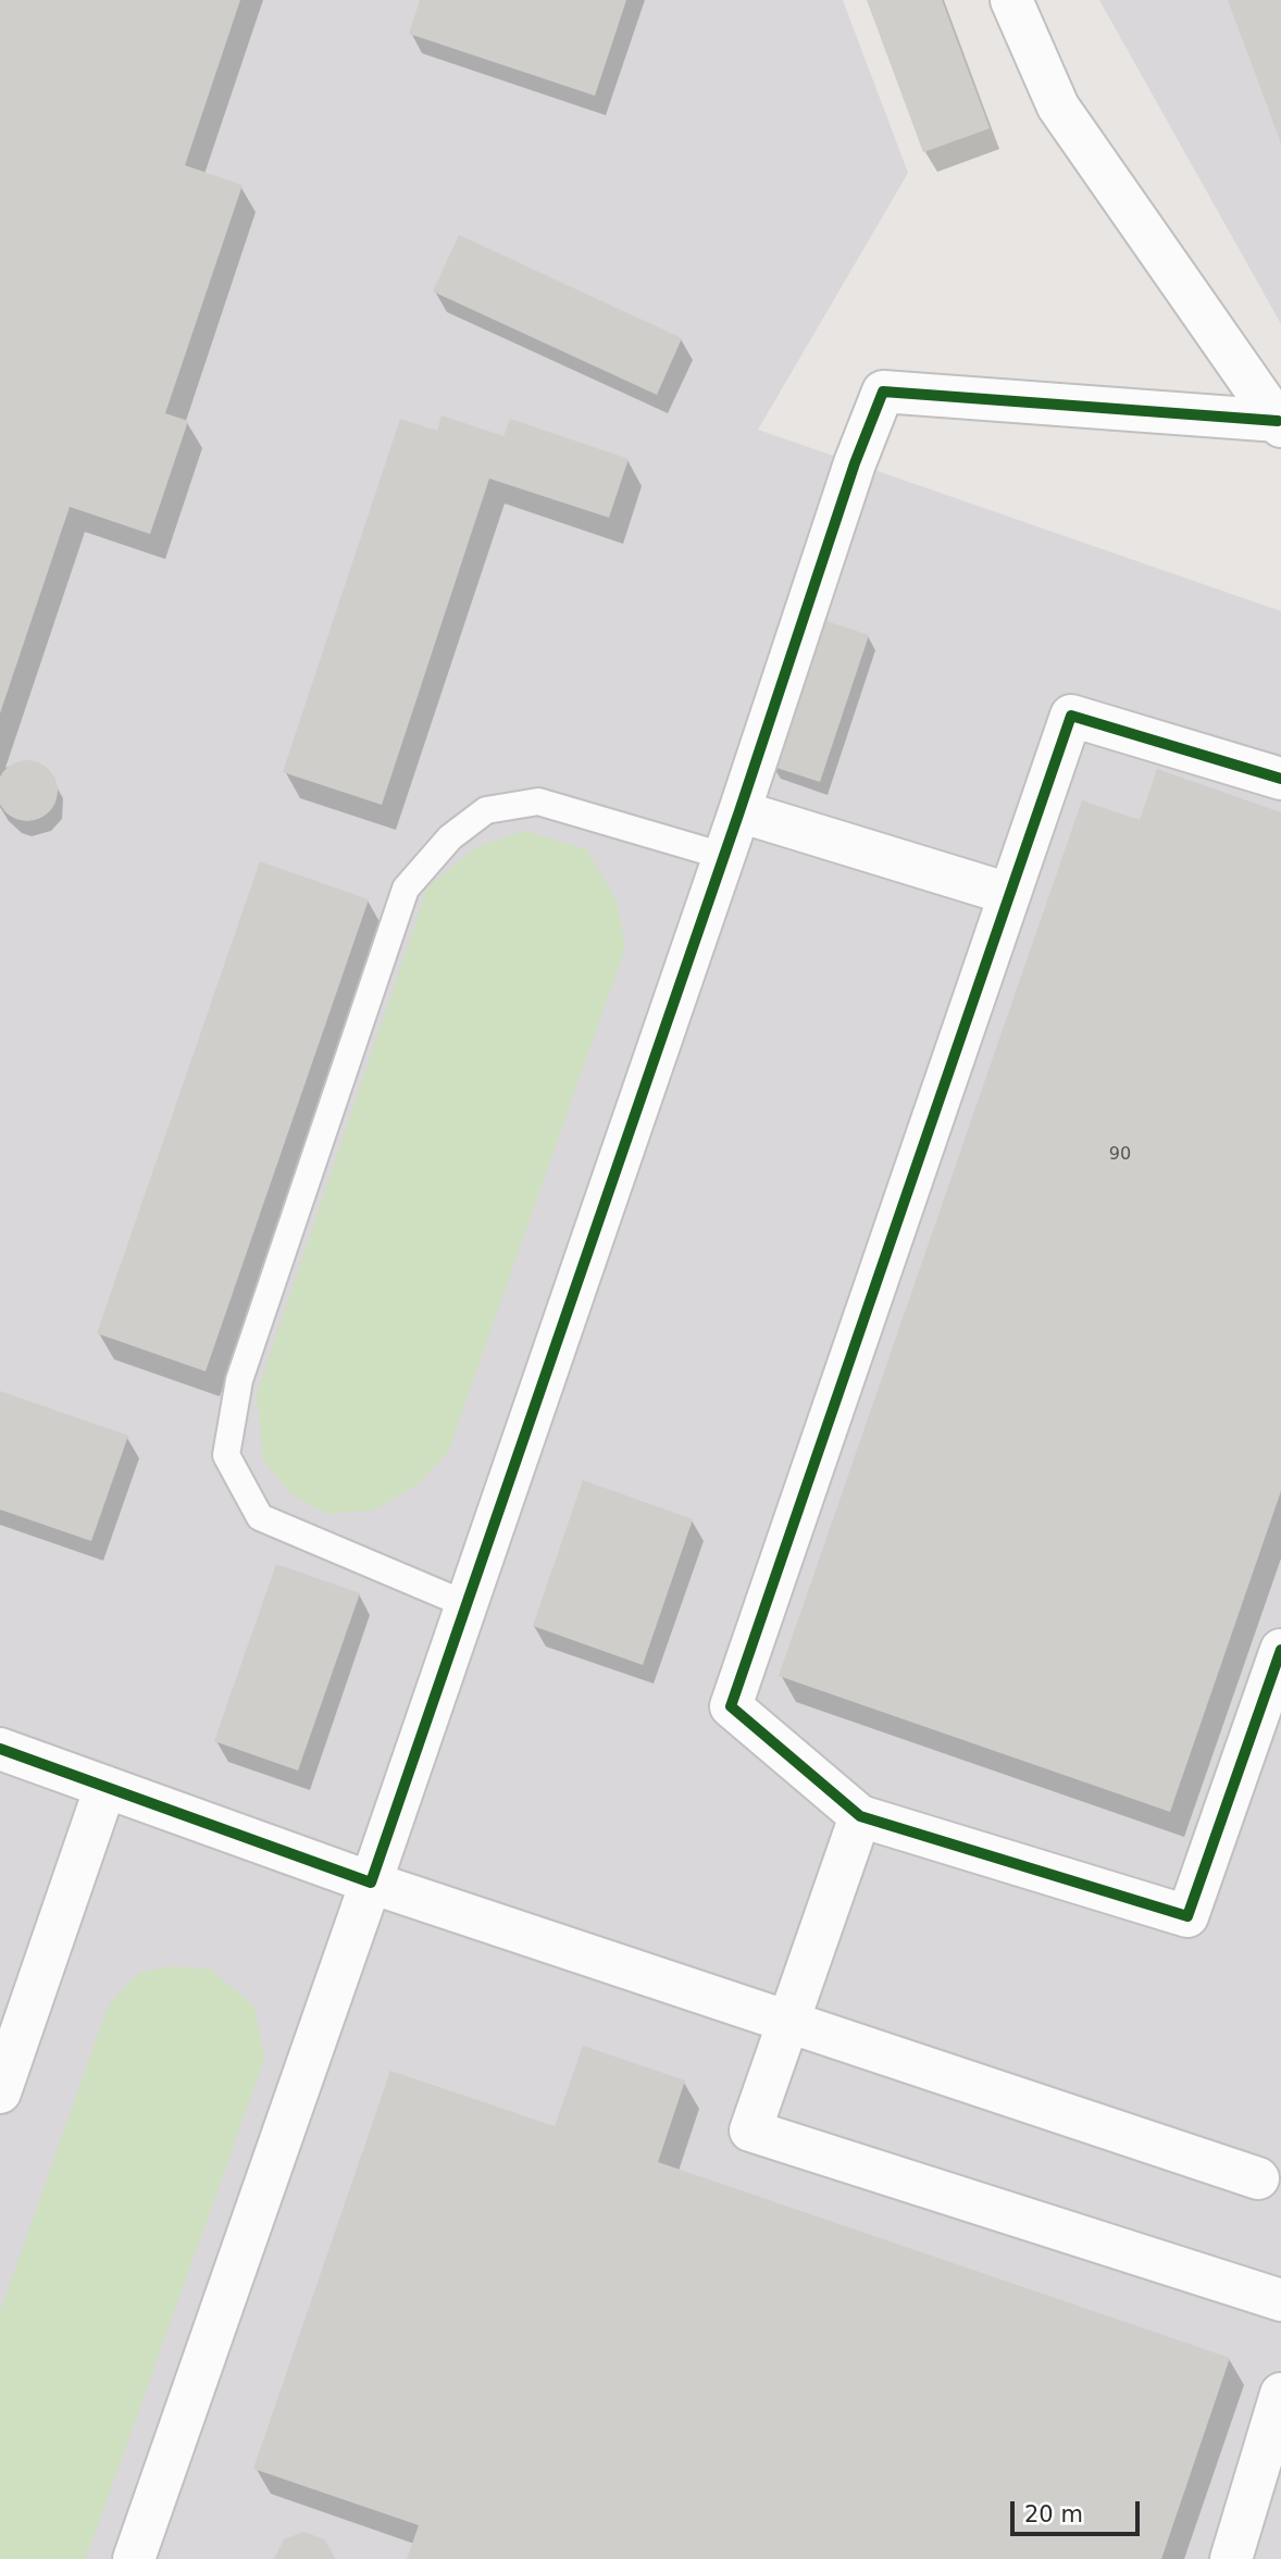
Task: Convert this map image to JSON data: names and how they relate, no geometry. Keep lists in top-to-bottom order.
{
  "house_numbers": ["90"],
  "scale_bar": "20 m"
}
